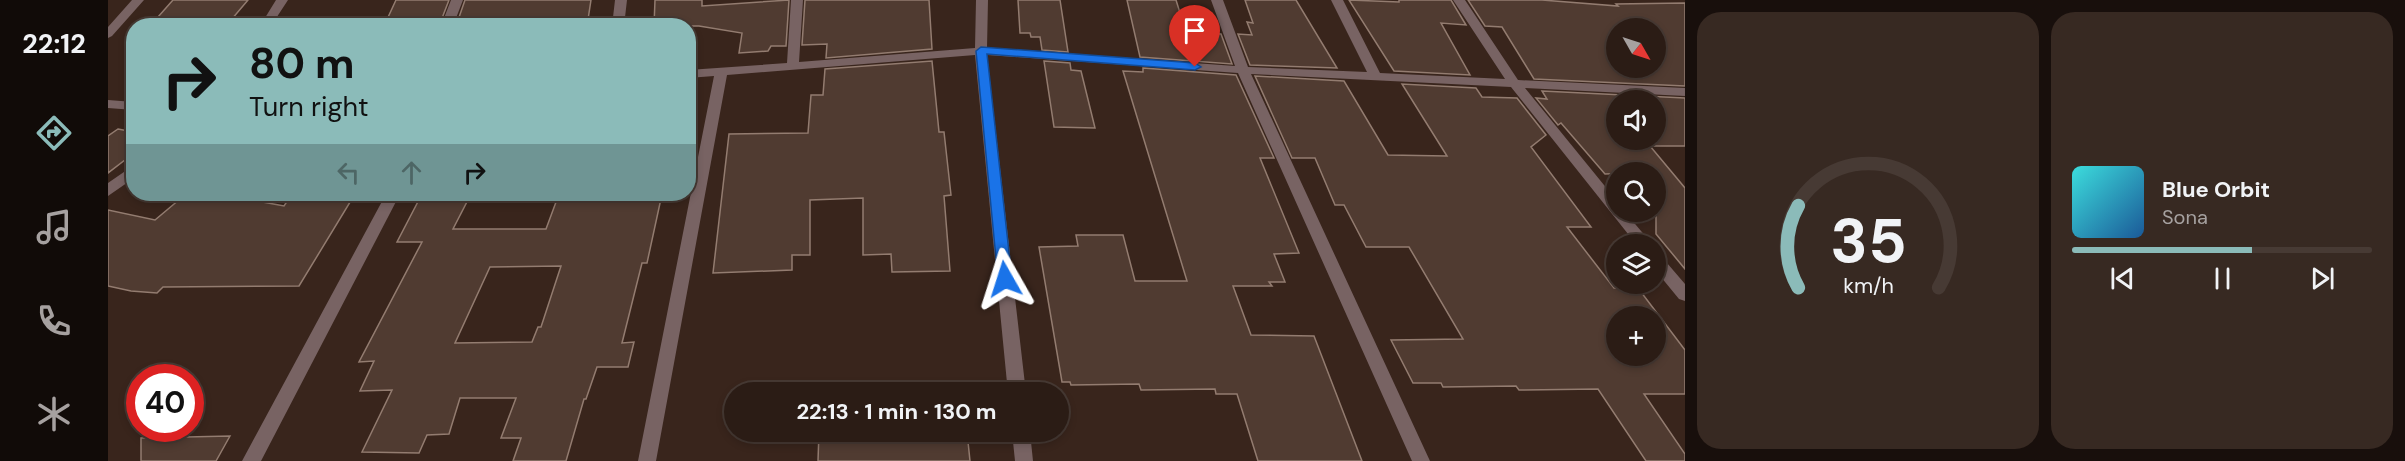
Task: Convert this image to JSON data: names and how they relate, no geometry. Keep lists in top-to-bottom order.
{
  "north": "bottom right",
  "page": {
    "tabs": "22:12",
    "map_buttons": "+",
    "turn": ["80 m", "Turn right"],
    "song": ["Blue Orbit", "Sona"],
    "limit": "40",
    "trip": "22:13 · 1 min · 130 m",
    "gauge": ["35", "km/h"]
  }
}
